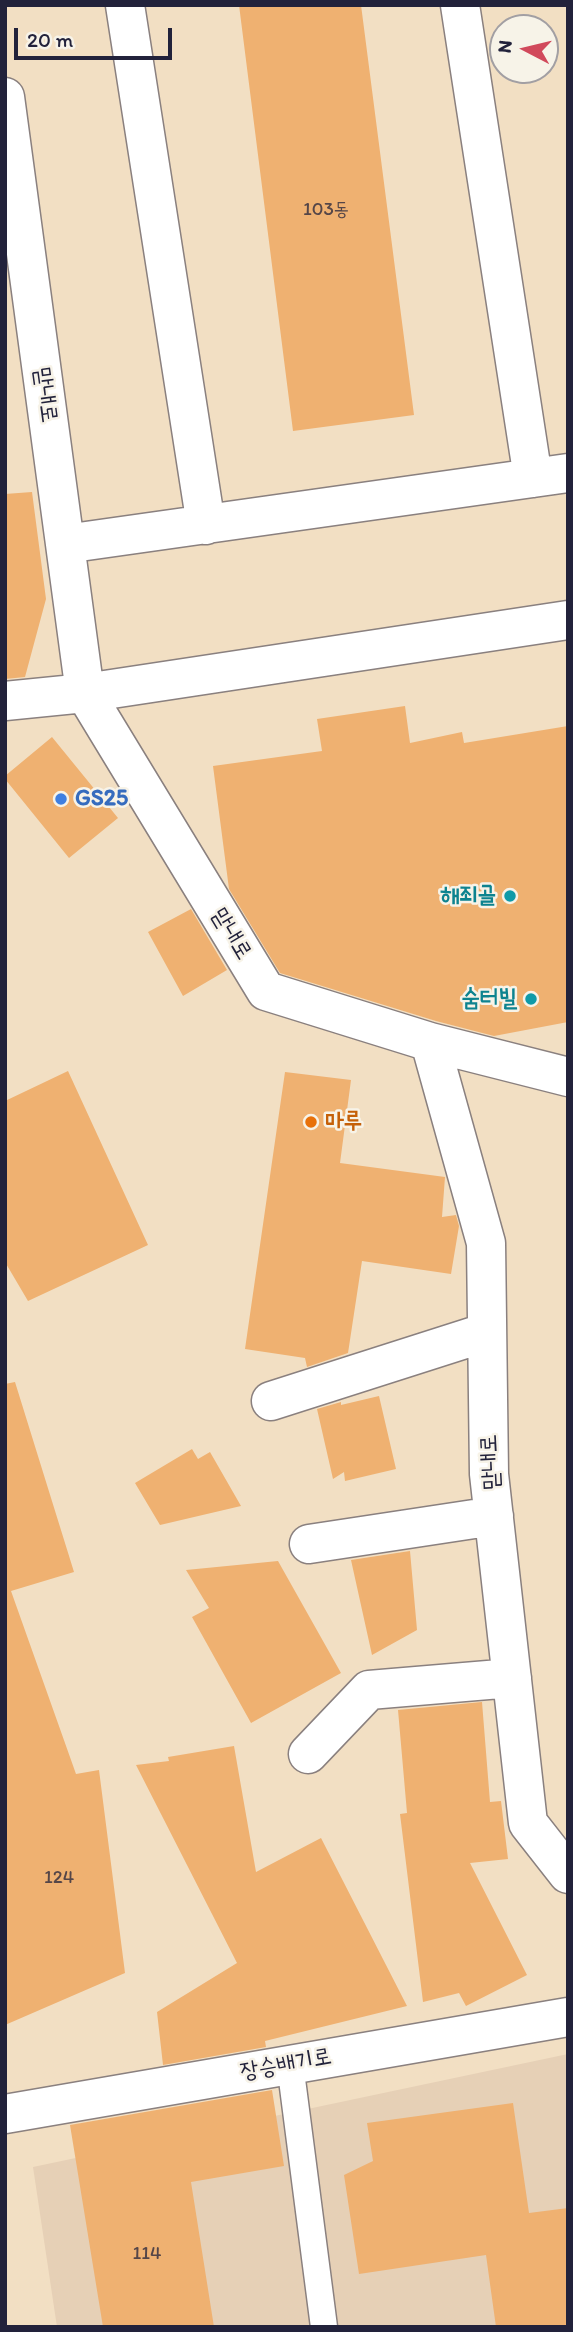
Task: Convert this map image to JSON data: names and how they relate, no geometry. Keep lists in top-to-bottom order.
{
  "streets": {
    "street": ["맏내로", "장승배기로"]
  },
  "places": [
    "GS25",
    "해죄골",
    "숨터빌",
    "마루"
  ],
  "house_numbers": ["103동", "124", "114"],
  "scale_bar": "20 m",
  "north": "left"
}
